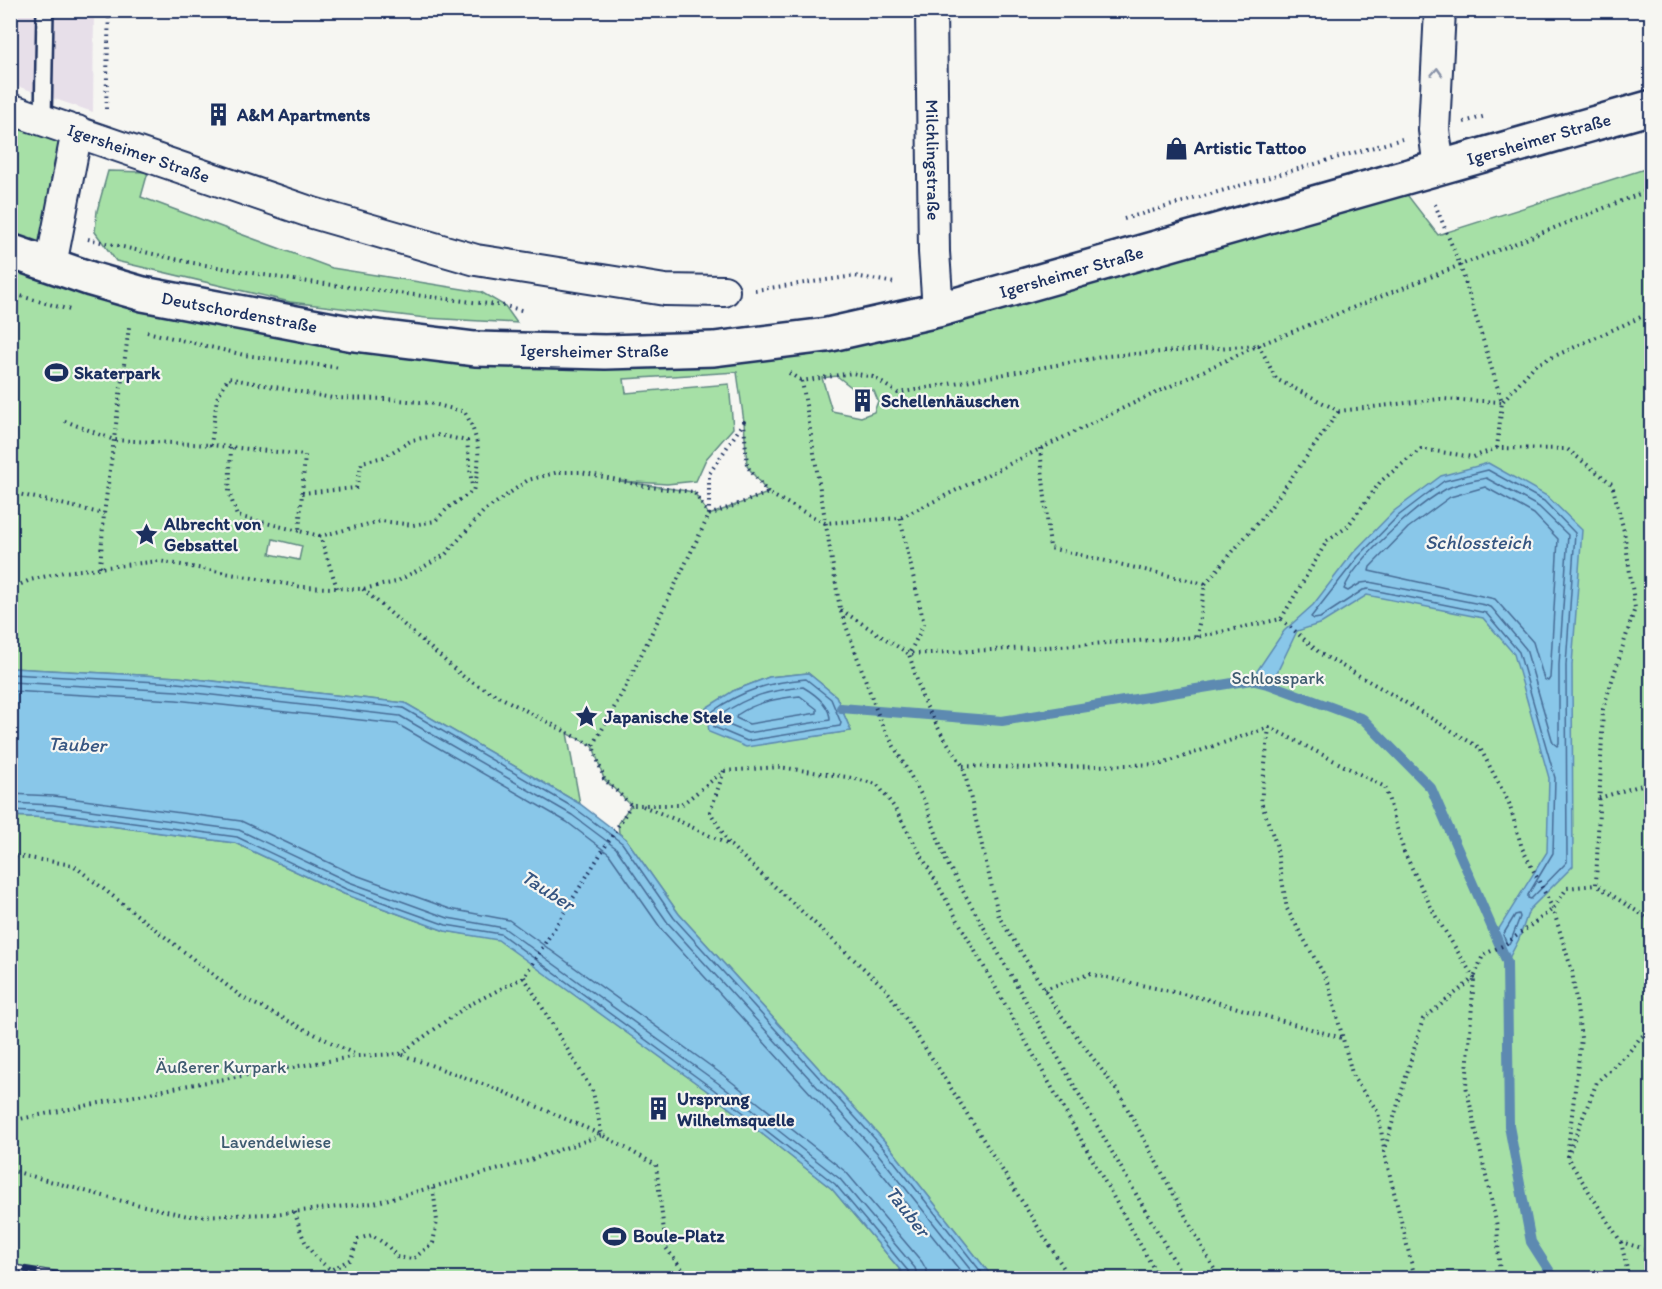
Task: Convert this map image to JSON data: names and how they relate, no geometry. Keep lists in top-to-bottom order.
{
  "streets": {
    "street": ["Igersheimer Straße", "Milchlingstraße", "Deutschordenstraße"]
  },
  "crossings": [
    ["Igersheimer Straße", "Milchlingstraße"],
    ["Igersheimer Straße", "Deutschordenstraße"]
  ],
  "water": ["Schlossteich", "Tauber"],
  "parks": ["Schlosspark", "Äußerer Kurpark", "Lavendelwiese"],
  "places": {
    "building": ["A&M Apartments", "Schellenhäuschen", "Ursprung Wilhelmsquelle"],
    "shop": ["Artistic Tattoo"],
    "sports": ["Skaterpark", "Boule-Platz"],
    "place": ["Albrecht von Gebsattel", "Japanische Stele"]
  }
}
